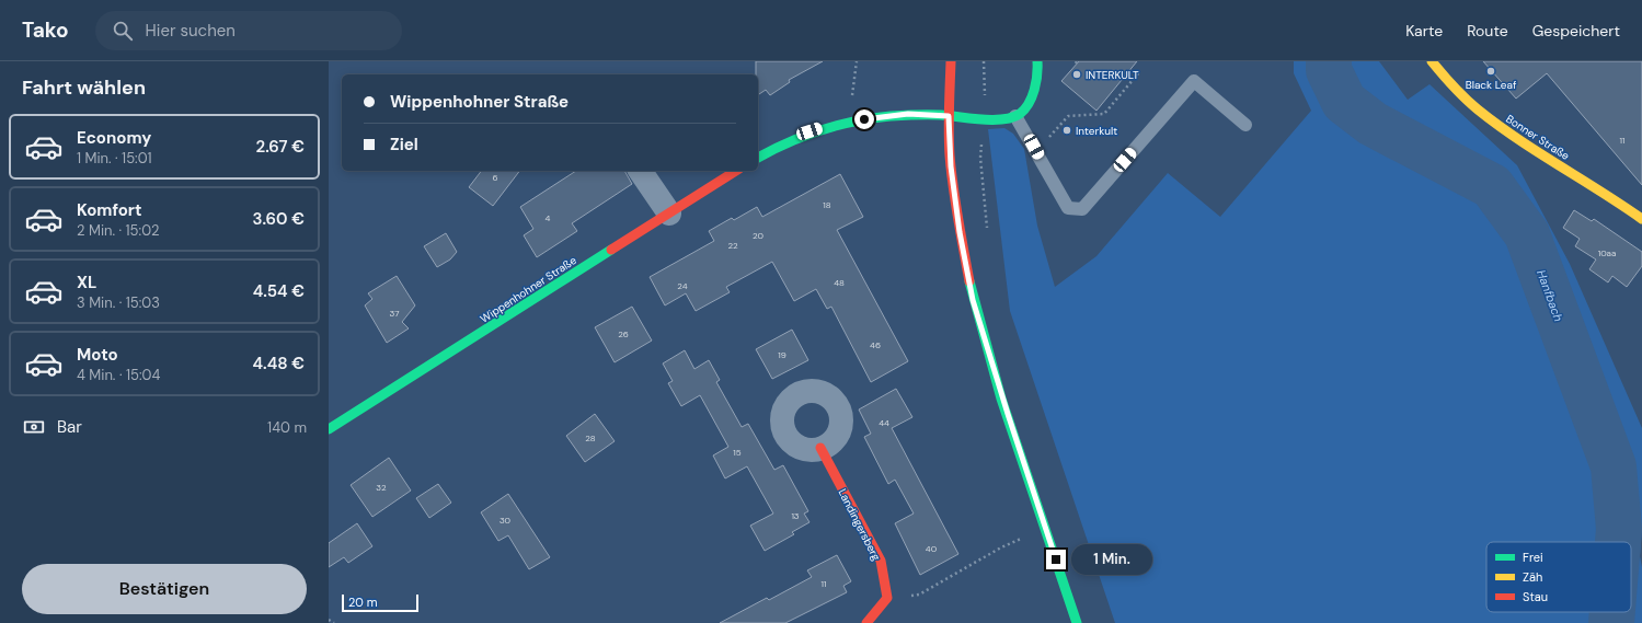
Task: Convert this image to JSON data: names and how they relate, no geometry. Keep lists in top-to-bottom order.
{
  "streets": {
    "street": ["Bonner Straße", "Wippenhohner Straße", "Landingersberg"]
  },
  "water": ["Hanfbach"],
  "places": ["Black Leaf", "INTERKULT", "Interkult"],
  "house_numbers": [
    "11",
    "6",
    "18",
    "4",
    "20",
    "22",
    "10aa",
    "48",
    "24",
    "37",
    "26",
    "46",
    "19",
    "44",
    "28",
    "15",
    "32",
    "13",
    "30",
    "40",
    "11"
  ],
  "legend": ["Frei", "Zäh", "Stau"],
  "scale_bar": "20 m",
  "page": {
    "header": "Tako",
    "search": "Hier suchen",
    "nav": ["Karte", "Route", "Gespeichert"],
    "heading": "Fahrt wählen",
    "banner": ["Wippenhohner Straße", "Ziel"],
    "list": [
      {
        "name": "Economy",
        "note": "1 Min. · 15:01",
        "value": "2.67 €"
      },
      {
        "name": "Komfort",
        "note": "2 Min. · 15:02",
        "value": "3.60 €"
      },
      {
        "name": "XL",
        "note": "3 Min. · 15:03",
        "value": "4.54 €"
      },
      {
        "name": "Moto",
        "note": "4 Min. · 15:04",
        "value": "4.48 €"
      }
    ],
    "pay": ["Bar", "140 m"],
    "bubble": "1 Min.",
    "buttons": "Bestätigen",
    "scale": "20 m"
  }
}
